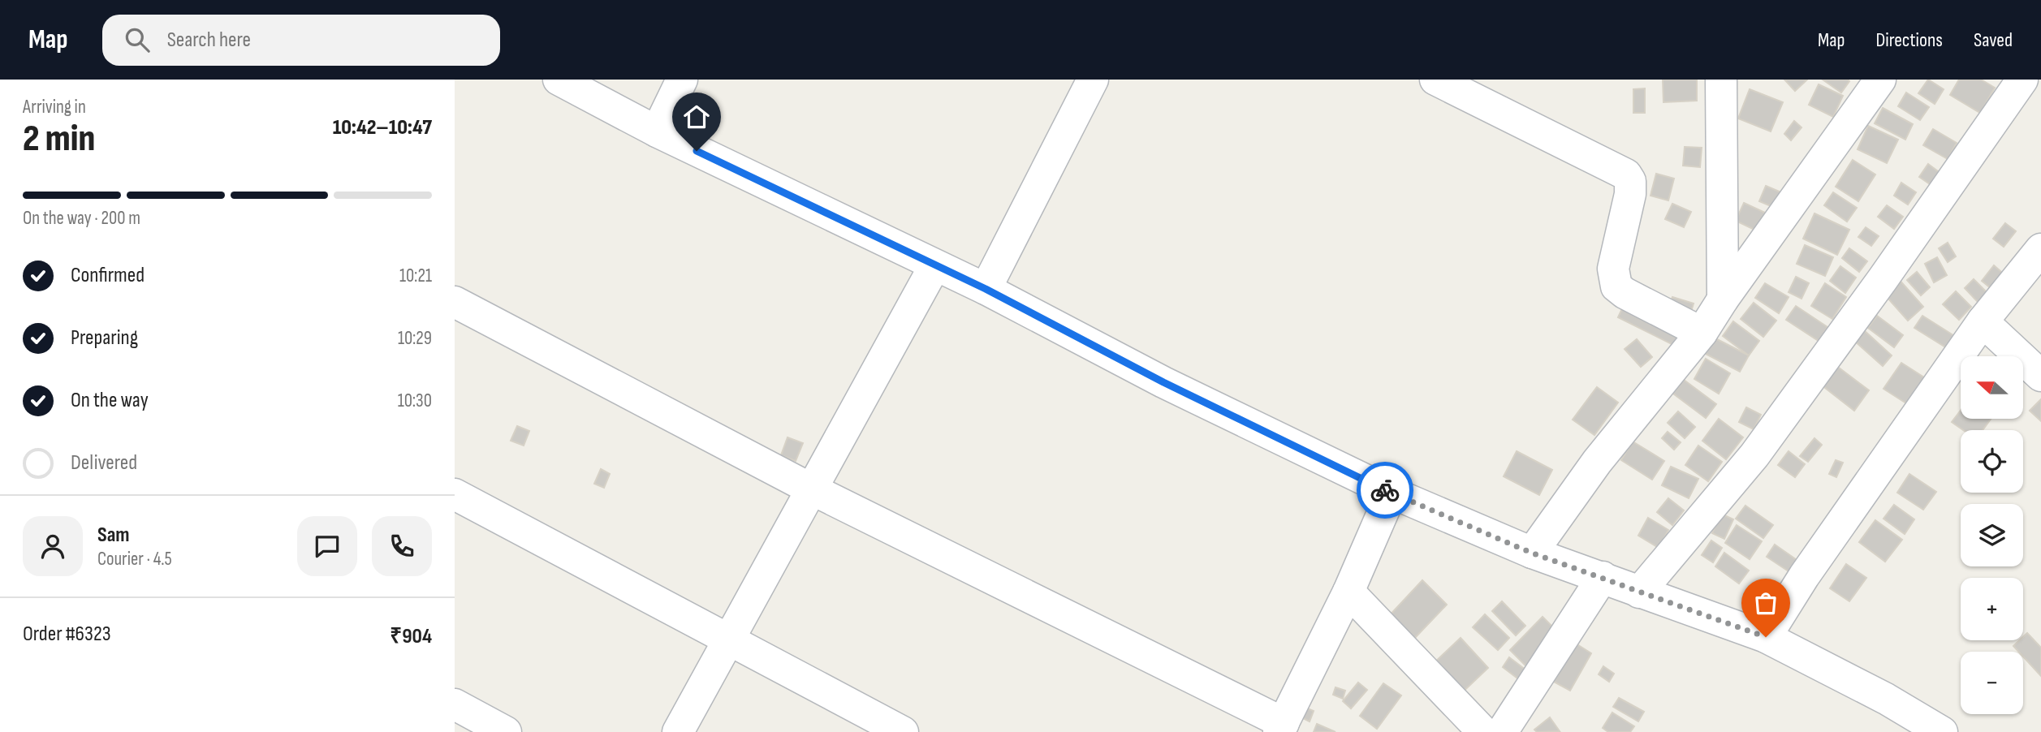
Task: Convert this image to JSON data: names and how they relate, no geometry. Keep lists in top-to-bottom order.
{
  "north": "left",
  "page": {
    "header": "Map",
    "search": "Search here",
    "nav": ["Map", "Directions", "Saved"],
    "heading": ["2 min", "Arriving in", "10:42–10:47"],
    "panel": [
      "Sam",
      "Courier · 4.5",
      "Order #6323",
      "₹904"
    ],
    "bar": "On the way · 200 m",
    "list": [
      ["Confirmed", "10:21"],
      ["Preparing", "10:29"],
      ["On the way", "10:30"],
      "Delivered"
    ],
    "map_buttons": ["+", "−"]
  }
}
